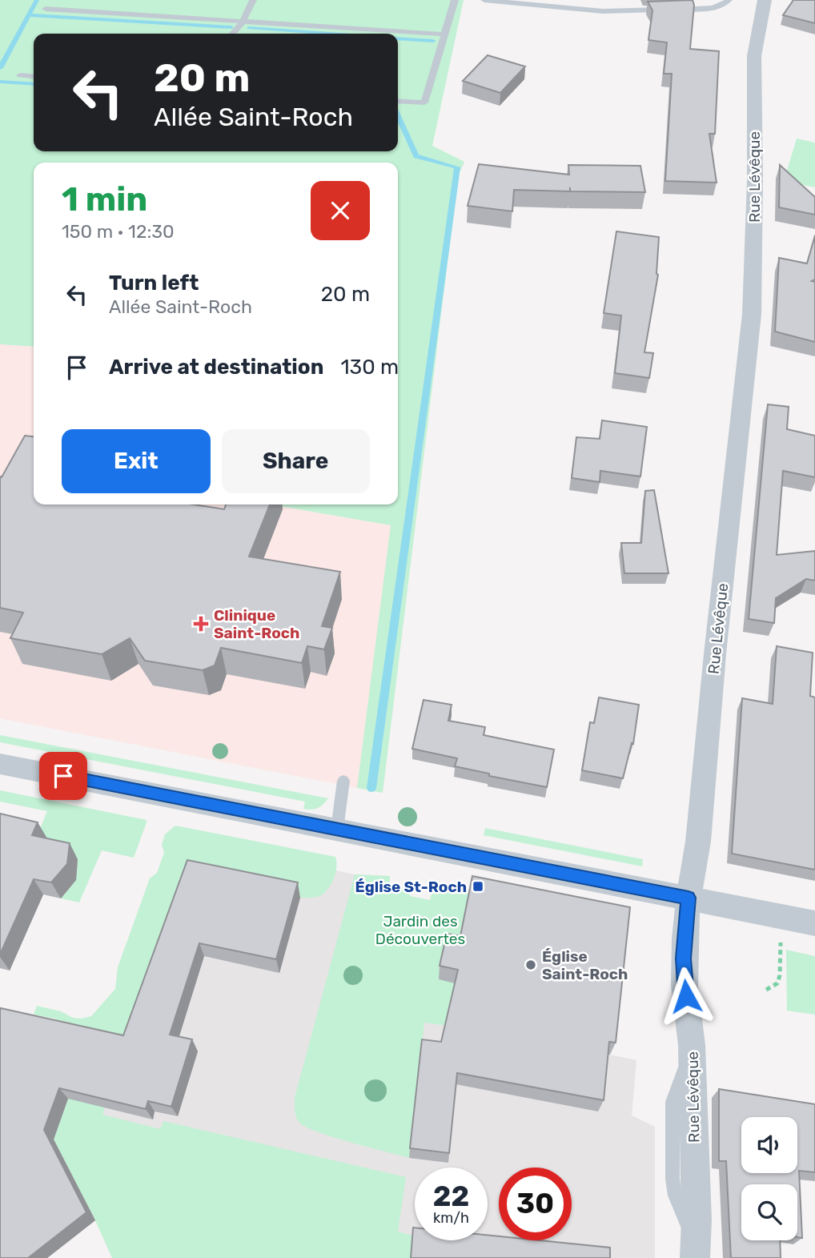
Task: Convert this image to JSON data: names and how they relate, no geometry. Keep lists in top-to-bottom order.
{
  "streets": {
    "street": ["Rue Lévêque"]
  },
  "parks": ["Jardin des Découvertes"],
  "places": {
    "health": ["Clinique Saint-Roch"],
    "transit": ["Église St-Roch"],
    "other": ["Église Saint-Roch"]
  },
  "page": {
    "turn": ["20 m", "Allée Saint-Roch"],
    "heading": ["1 min", "150 m · 12:30"],
    "list": [
      {
        "name": "Turn left",
        "note": "Allée Saint-Roch",
        "value": "20 m"
      },
      {
        "name": "Arrive at destination",
        "value": "130 m"
      }
    ],
    "buttons": ["Exit", "Share"],
    "speed": "22 km/h",
    "limit": "30"
  }
}
